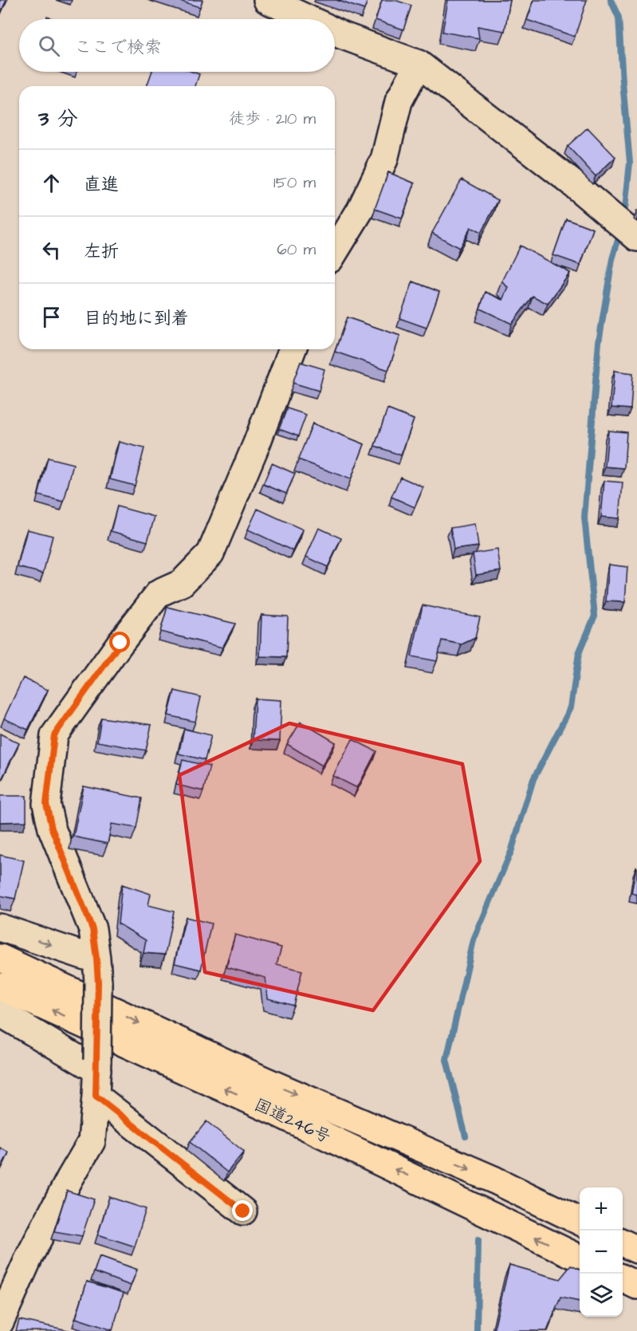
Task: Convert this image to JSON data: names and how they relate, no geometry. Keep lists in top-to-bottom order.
{
  "streets": {
    "highway": ["国道246号"]
  },
  "page": {
    "search": "ここで検索",
    "heading": ["3 分", "徒歩 · 210 m"],
    "list": [
      ["直進", "150 m"],
      ["左折", "60 m"],
      "目的地に到着"
    ],
    "map_buttons": ["+", "−"]
  }
}
